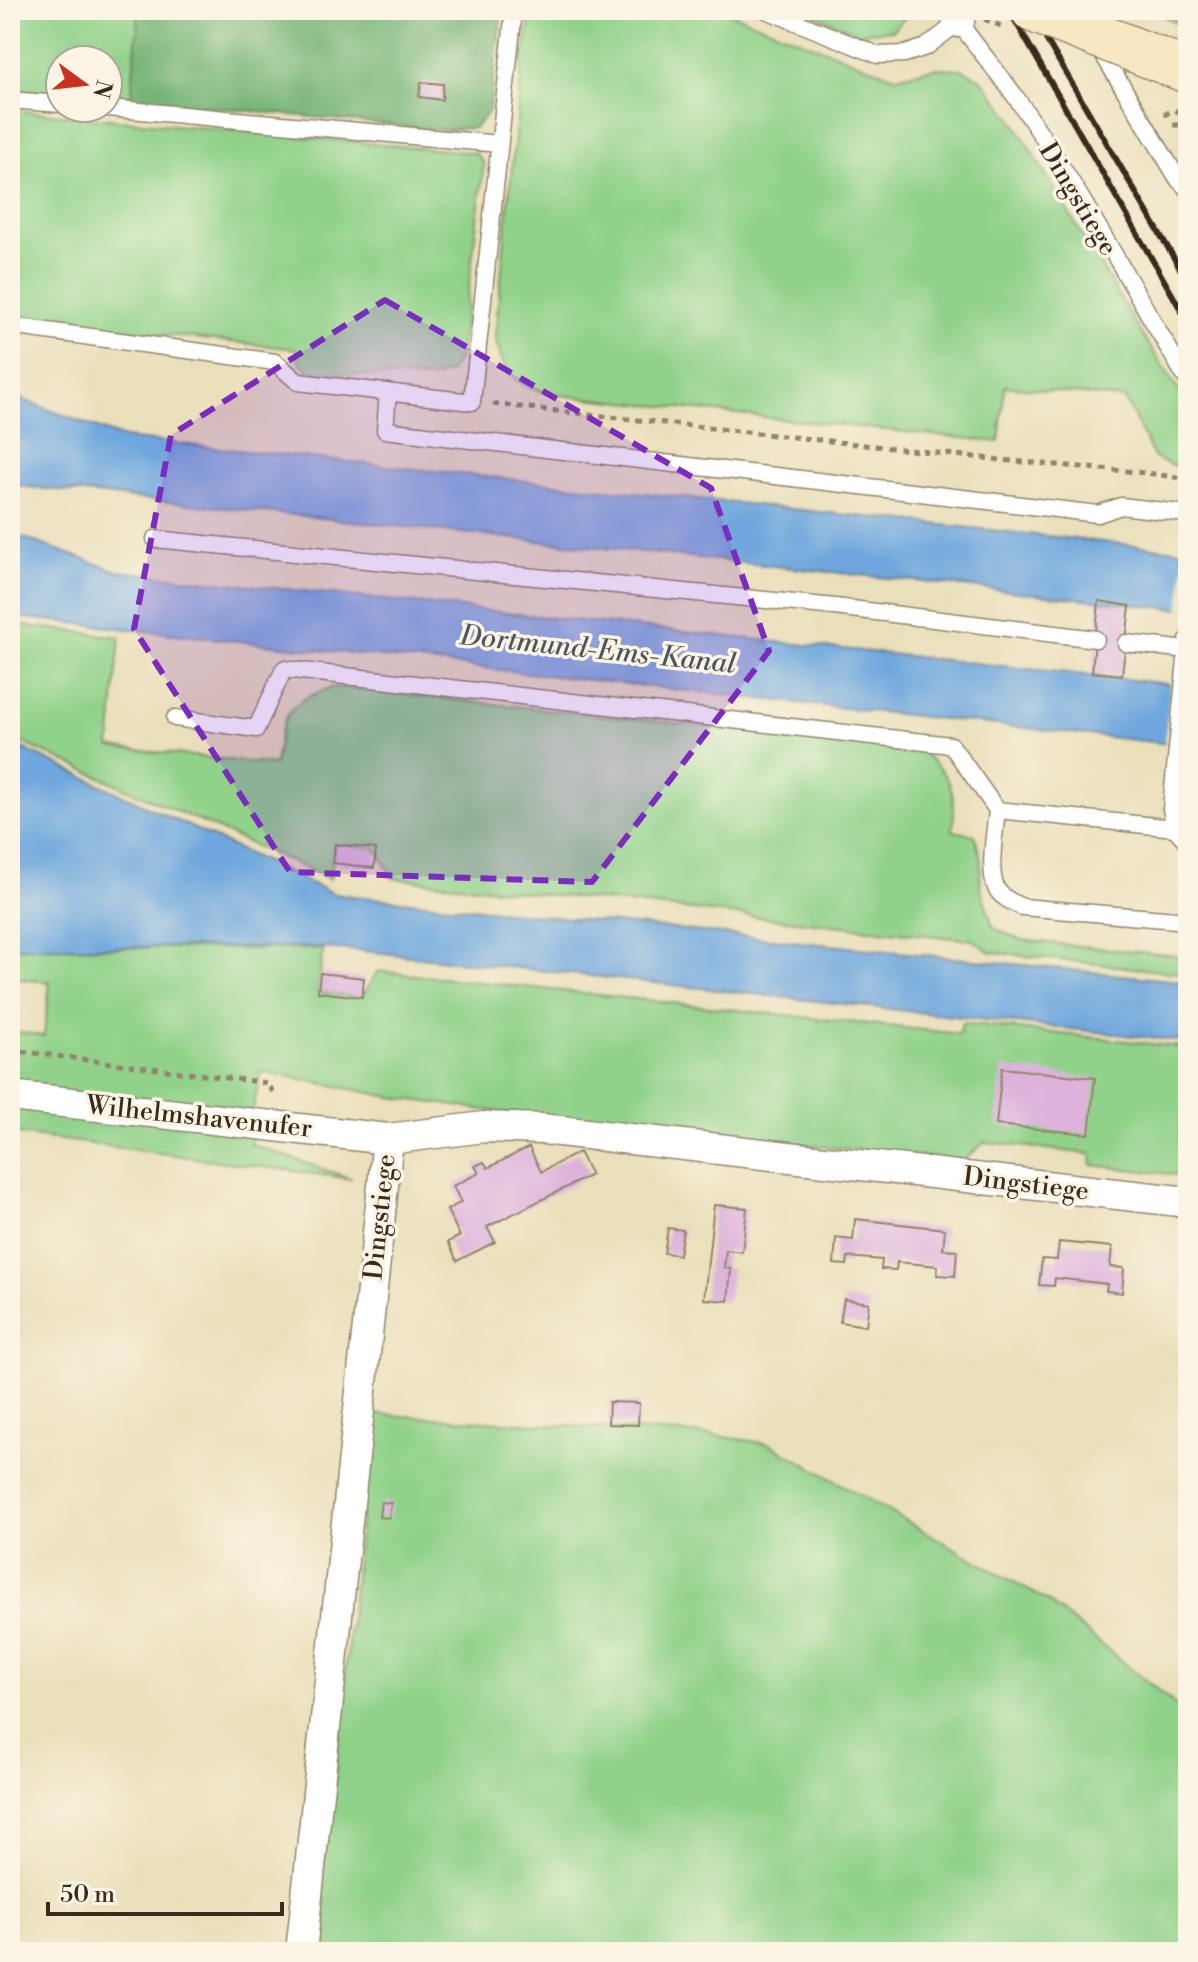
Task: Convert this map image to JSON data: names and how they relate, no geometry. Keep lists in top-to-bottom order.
{
  "streets": {
    "street": ["Dingstiege", "Wilhelmshavenufer"]
  },
  "crossings": [
    ["Dingstiege", "Wilhelmshavenufer"]
  ],
  "water": ["Dortmund-Ems-Kanal"],
  "scale_bar": "50 m",
  "north": "right"
}
